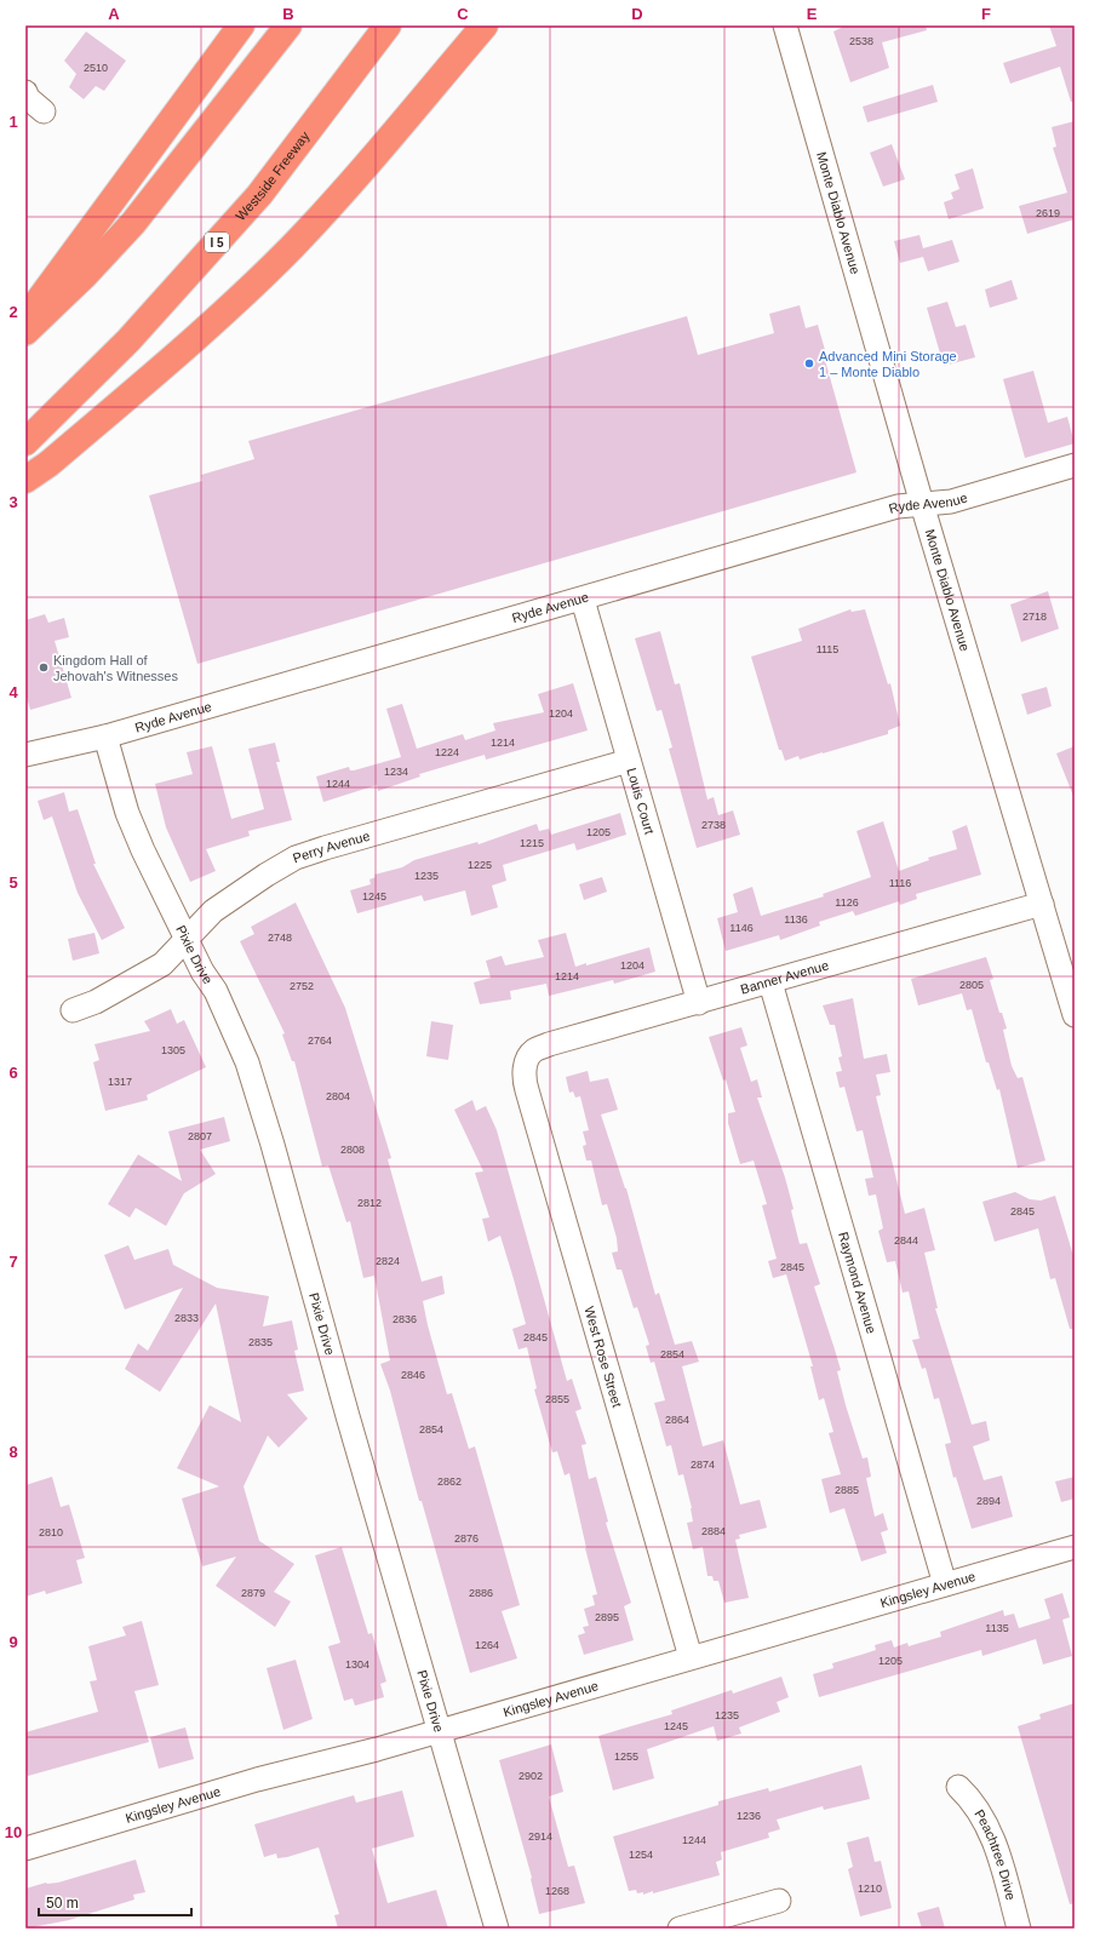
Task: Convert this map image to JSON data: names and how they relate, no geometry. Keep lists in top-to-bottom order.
{
  "streets": {
    "highway": ["Westside Freeway", "I 5"],
    "street": [
      "Monte Diablo Avenue",
      "Ryde Avenue",
      "Louis Court",
      "Perry Avenue",
      "Pixie Drive",
      "Banner Avenue",
      "Raymond Avenue",
      "West Rose Street",
      "Kingsley Avenue",
      "Peachtree Drive"
    ]
  },
  "crossings": [
    ["Monte Diablo Avenue", "Ryde Avenue"],
    ["Monte Diablo Avenue", "Banner Avenue"],
    ["Ryde Avenue", "Louis Court"],
    ["Ryde Avenue", "Pixie Drive"],
    ["Louis Court", "Perry Avenue"],
    ["Louis Court", "Banner Avenue"],
    ["Perry Avenue", "Pixie Drive"],
    ["Pixie Drive", "Kingsley Avenue"],
    ["Banner Avenue", "Raymond Avenue"],
    ["Banner Avenue", "West Rose Street"],
    ["Raymond Avenue", "Kingsley Avenue"],
    ["West Rose Street", "Kingsley Avenue"]
  ],
  "places": ["Advanced Mini Storage 1 – Monte Diablo", "Kingdom Hall of Jehovah's Witnesses"],
  "house_numbers": [
    "2538",
    "2510",
    "2619",
    "2718",
    "1115",
    "1204",
    "1214",
    "1224",
    "1234",
    "1244",
    "2738",
    "1205",
    "1215",
    "1225",
    "1235",
    "1116",
    "1245",
    "1126",
    "1136",
    "1146",
    "2748",
    "1204",
    "1214",
    "2805",
    "2752",
    "2764",
    "1305",
    "1317",
    "2804",
    "2807",
    "2808",
    "2812",
    "2845",
    "2844",
    "2824",
    "2845",
    "2833",
    "2836",
    "2845",
    "2835",
    "2854",
    "2846",
    "2855",
    "2864",
    "2854",
    "2874",
    "2862",
    "2885",
    "2894",
    "2884",
    "2810",
    "2876",
    "2879",
    "2886",
    "2895",
    "1135",
    "1264",
    "1205",
    "1304",
    "1235",
    "1245",
    "1255",
    "2902",
    "1236",
    "2914",
    "1244",
    "1254",
    "1210",
    "1268"
  ],
  "scale_bar": "50 m",
  "grid": {
    "columns": [
      "A",
      "B",
      "C",
      "D",
      "E",
      "F"
    ],
    "rows": [
      "1",
      "2",
      "3",
      "4",
      "5",
      "6",
      "7",
      "8",
      "9",
      "10"
    ]
  }
}
